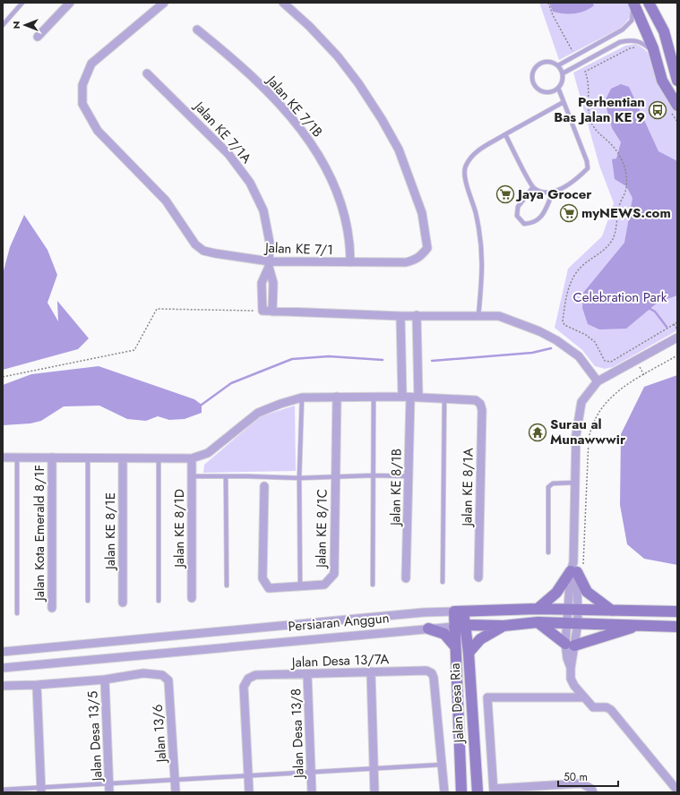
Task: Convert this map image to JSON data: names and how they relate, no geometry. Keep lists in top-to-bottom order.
{
  "streets": {
    "main road": ["Persiaran Anggun", "Jalan Desa Ria"],
    "street": [
      "Jalan KE 7/1B",
      "Jalan KE 7/1A",
      "Jalan KE 7/1",
      "Jalan KE 8/1B",
      "Jalan KE 8/1A",
      "Jalan KE 8/1D",
      "Jalan KE 8/1C",
      "Jalan KE 8/1E",
      "Jalan Kota Emerald 8/1F",
      "Jalan Desa 13/7A",
      "Jalan 13/6",
      "Jalan Desa 13/8",
      "Jalan Desa 13/5"
    ]
  },
  "crossings": [
    ["Jalan KE 7/1B", "Jalan KE 7/1"],
    ["Jalan KE 7/1A", "Jalan KE 7/1"],
    ["Persiaran Anggun", "Jalan Desa Ria"],
    ["Jalan Desa 13/7A", "Jalan Desa 13/8"],
    ["Jalan 13/6", "Jalan Desa 13/5"]
  ],
  "parks": ["Celebration Park"],
  "places": {
    "bus stop": ["Perhentian Bas Jalan KE 9"],
    "supermarket": ["Jaya Grocer", "myNEWS.com"],
    "temple": ["Surau al Munawwwir"]
  },
  "scale_bar": "50 m",
  "north": "left"
}
